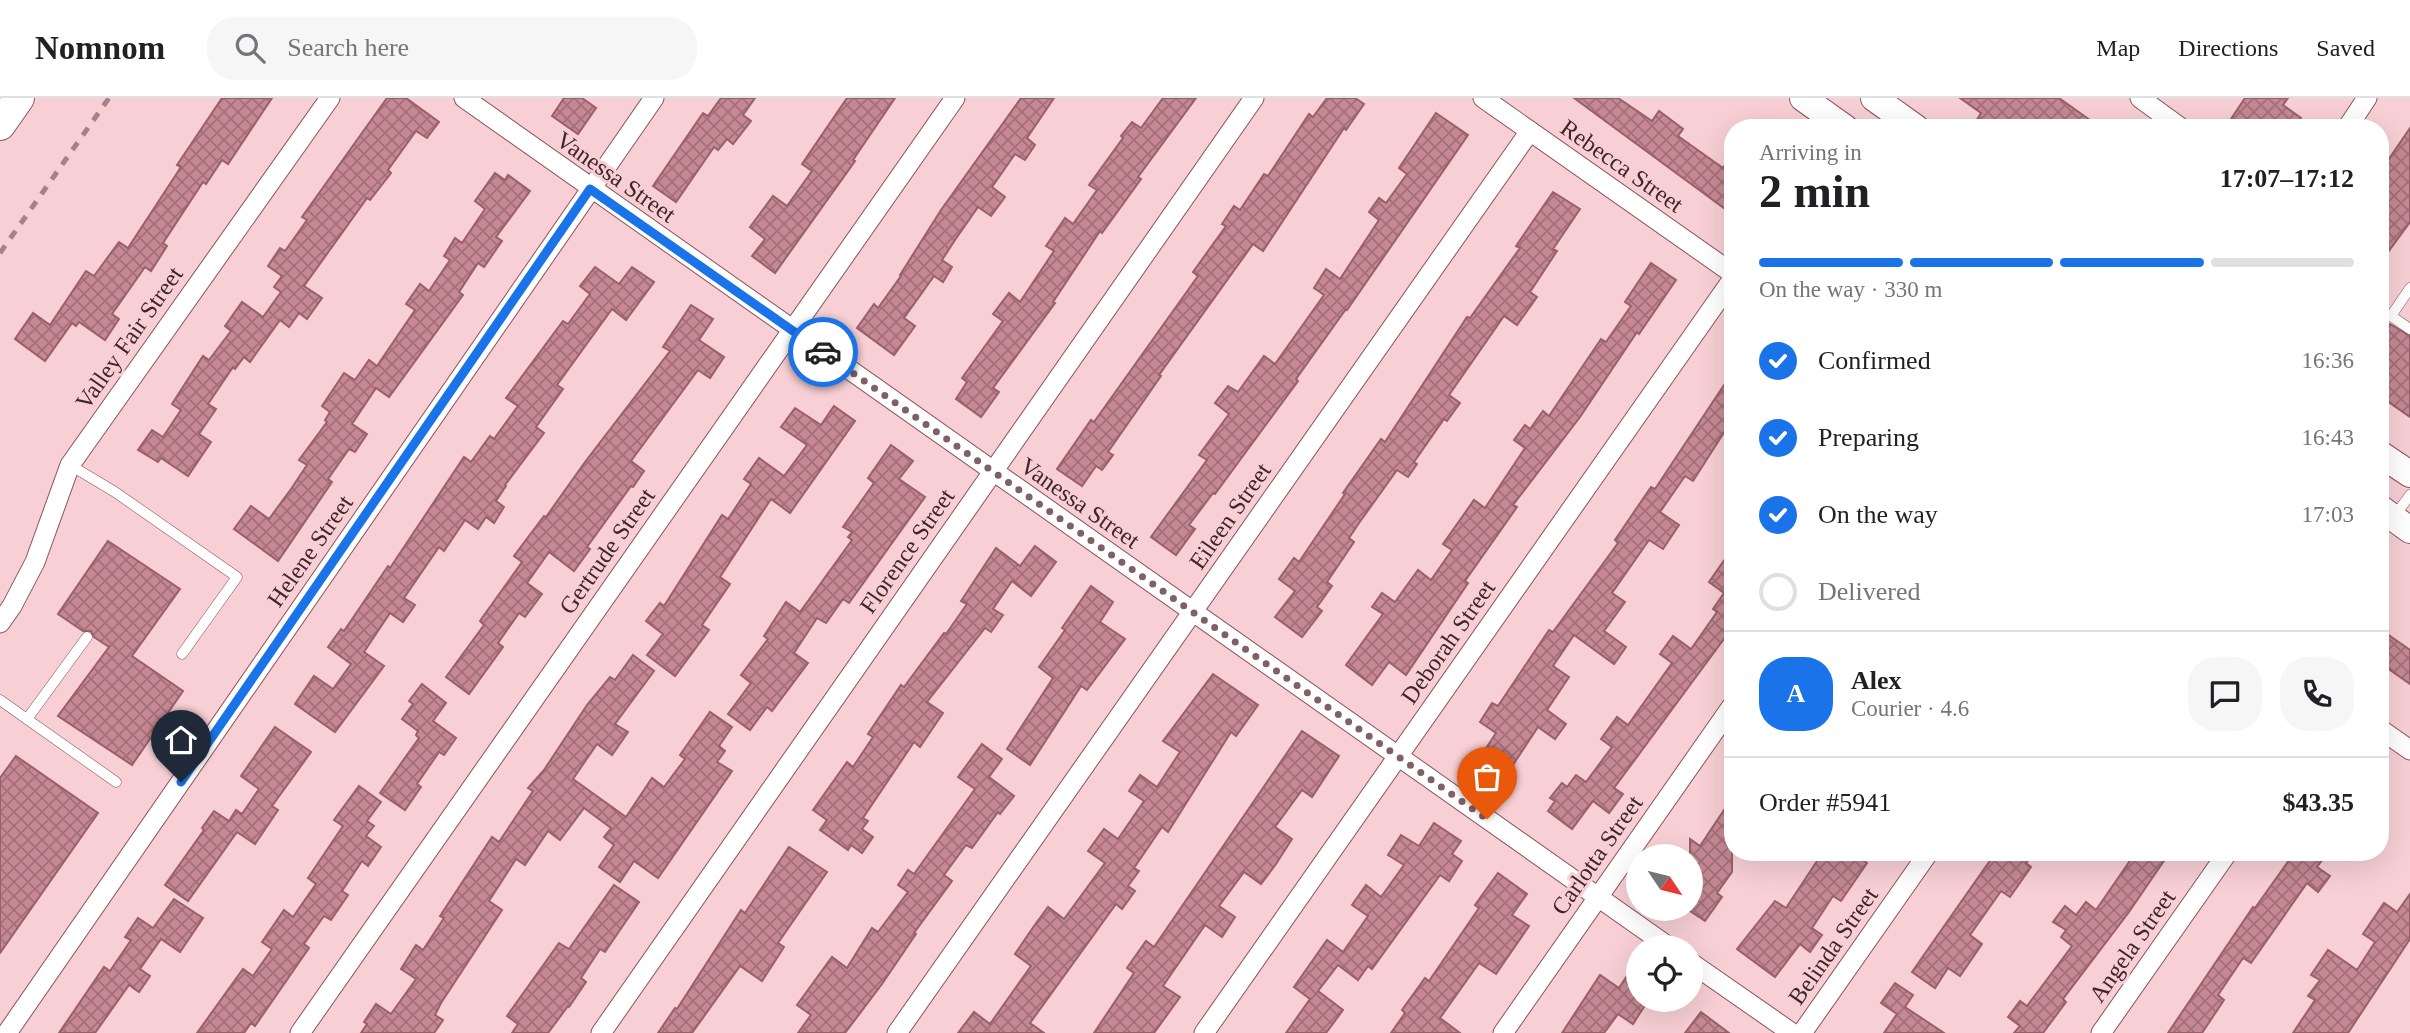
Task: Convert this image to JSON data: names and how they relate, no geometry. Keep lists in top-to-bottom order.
{
  "streets": {
    "street": [
      "Rebecca Street",
      "Vanessa Street",
      "Valley Fair Street",
      "Eileen Street",
      "Helene Street",
      "Gertrude Street",
      "Florence Street",
      "Deborah Street",
      "Carlotta Street",
      "Belinda Street",
      "Angela Street"
    ]
  },
  "crossings": [
    ["Rebecca Street", "Eileen Street"],
    ["Vanessa Street", "Eileen Street"],
    ["Vanessa Street", "Helene Street"],
    ["Vanessa Street", "Gertrude Street"],
    ["Vanessa Street", "Florence Street"],
    ["Vanessa Street", "Deborah Street"],
    ["Vanessa Street", "Carlotta Street"]
  ],
  "north": "bottom right",
  "page": {
    "header": "Nomnom",
    "search": "Search here",
    "nav": ["Map", "Directions", "Saved"],
    "heading": ["2 min", "Arriving in", "17:07–17:12"],
    "panel": [
      "Alex",
      "Courier · 4.6",
      "Order #5941",
      "$43.35"
    ],
    "bar": "On the way · 330 m",
    "list": [
      ["Confirmed", "16:36"],
      ["Preparing", "16:43"],
      ["On the way", "17:03"],
      "Delivered"
    ],
    "round": "A"
  }
}
